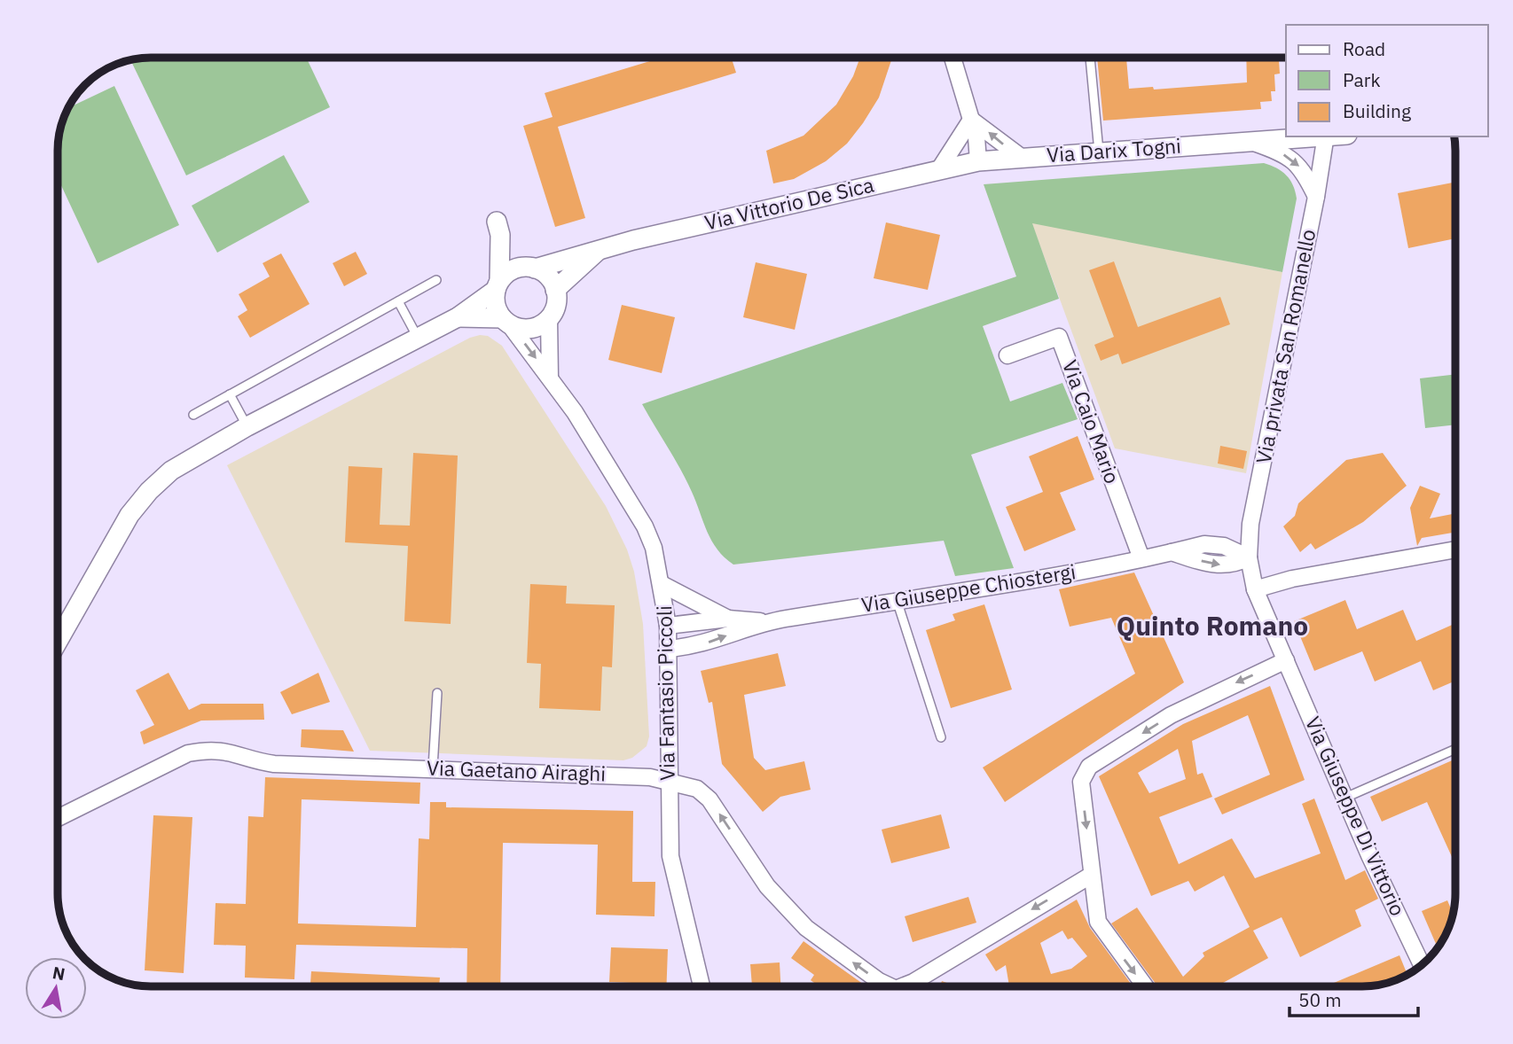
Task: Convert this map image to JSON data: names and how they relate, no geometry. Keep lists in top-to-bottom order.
{
  "streets": {
    "street": [
      "Via Darix Togni",
      "Via Vittorio De Sica",
      "Via privata San Romanello",
      "Via Caio Mario",
      "Via Giuseppe Chiostergi",
      "Via Fantasio Piccoli",
      "Via Gaetano Airaghi",
      "Via Giuseppe Di Vittorio"
    ]
  },
  "crossings": [
    ["Via Darix Togni", "Via Vittorio De Sica"],
    ["Via Darix Togni", "Via privata San Romanello"],
    ["Via Vittorio De Sica", "Via Fantasio Piccoli"],
    ["Via privata San Romanello", "Via Giuseppe Chiostergi"],
    ["Via privata San Romanello", "Via Giuseppe Di Vittorio"],
    ["Via Caio Mario", "Via Giuseppe Chiostergi"],
    ["Via Giuseppe Chiostergi", "Via Fantasio Piccoli"],
    ["Via Fantasio Piccoli", "Via Gaetano Airaghi"]
  ],
  "districts": ["Quinto Romano"],
  "legend": ["Road", "Park", "Building"],
  "scale_bar": "50 m",
  "north": "top"
}
